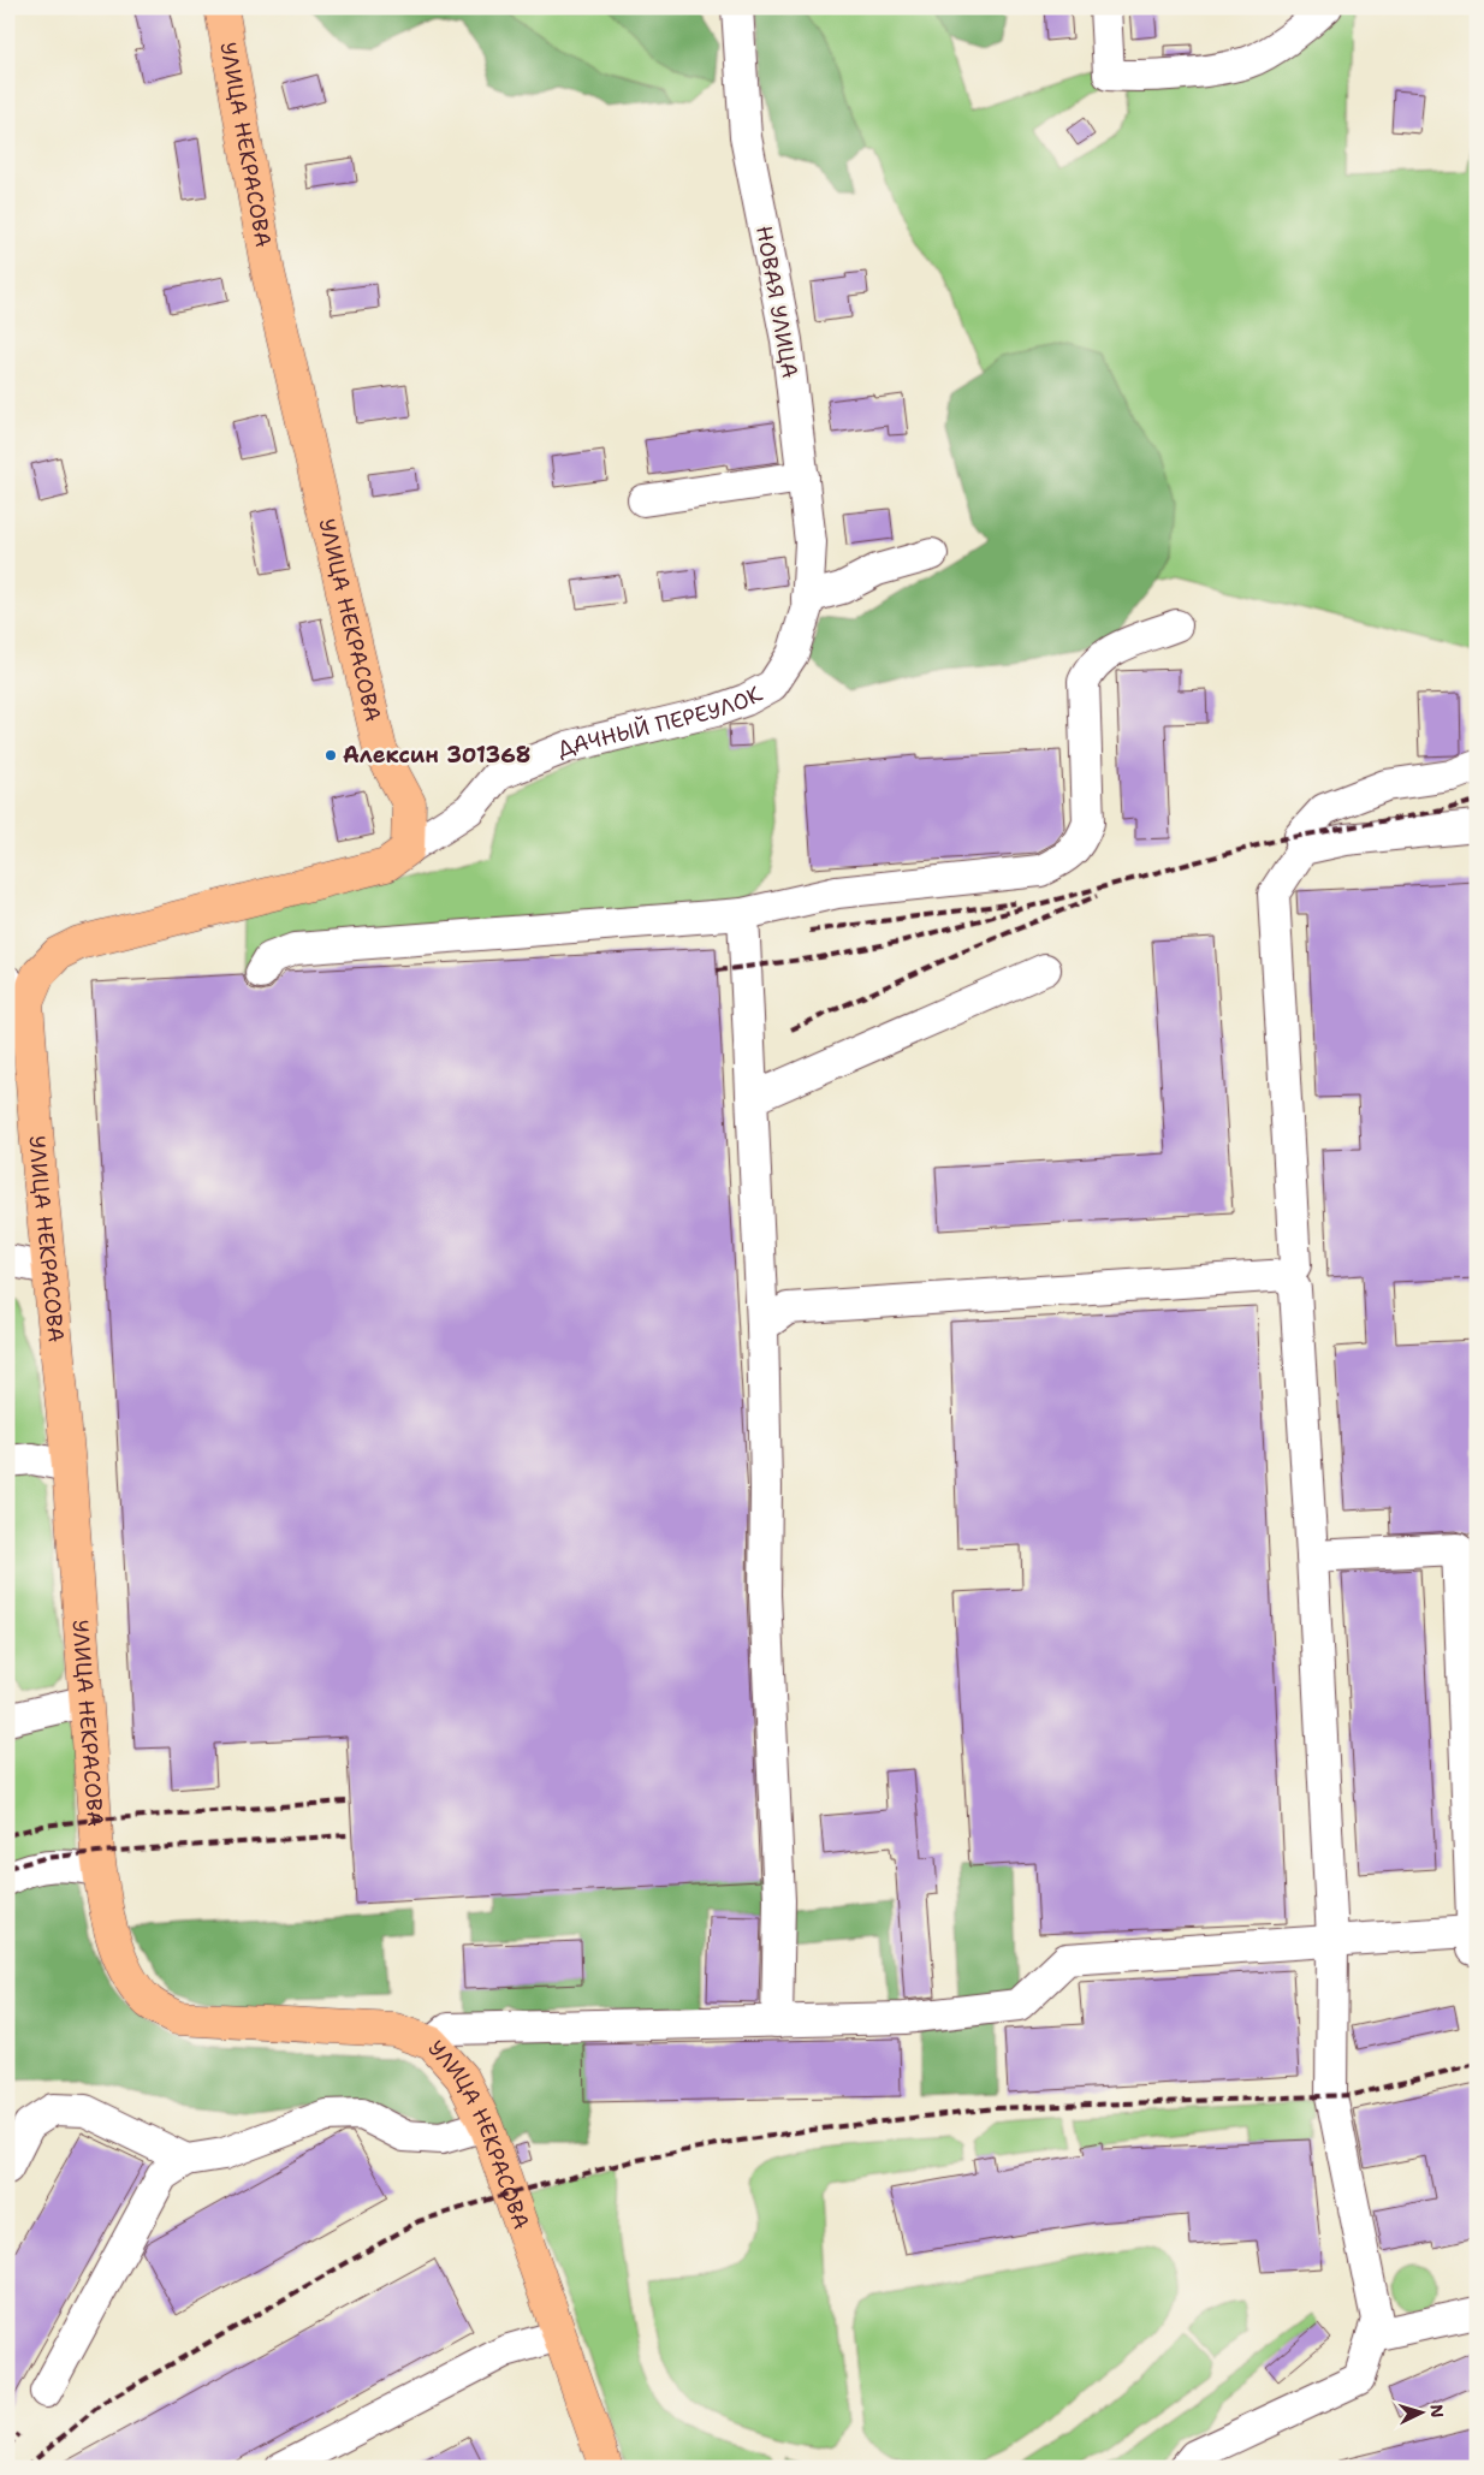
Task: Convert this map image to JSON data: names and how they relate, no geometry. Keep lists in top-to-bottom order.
{
  "streets": {
    "main road": ["УЛИЦА НЕКРАСОВА"],
    "street": ["НОВАЯ УЛИЦА", "ДАЧНЫЙ ПЕРЕУЛОК"]
  },
  "crossings": [
    ["УЛИЦА НЕКРАСОВА", "ДАЧНЫЙ ПЕРЕУЛОК"],
    ["НОВАЯ УЛИЦА", "ДАЧНЫЙ ПЕРЕУЛОК"]
  ],
  "places": ["Алексин 301368"],
  "north": "right"
}
